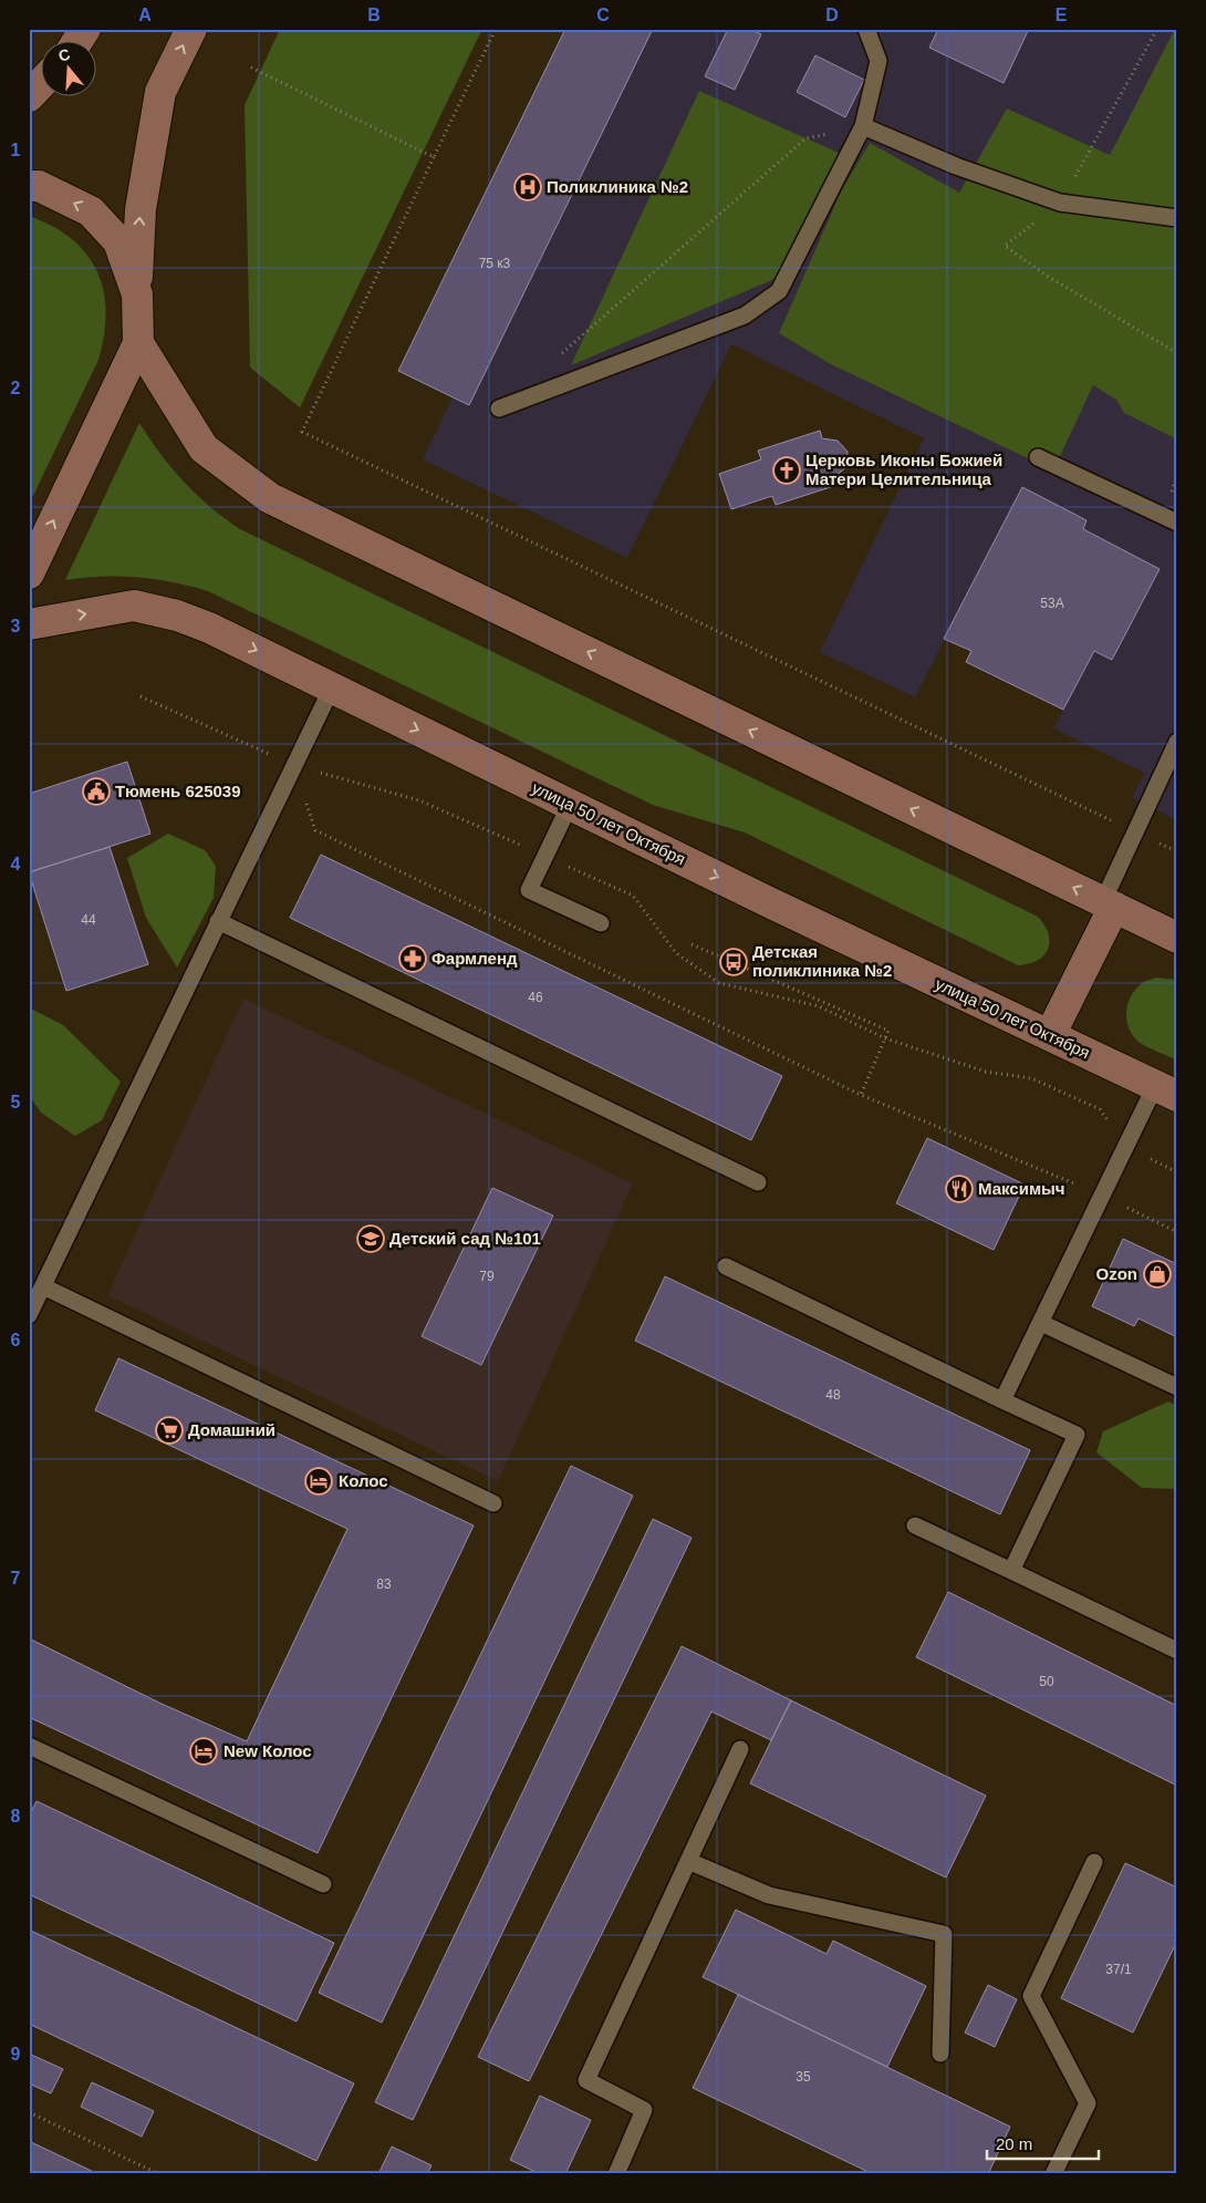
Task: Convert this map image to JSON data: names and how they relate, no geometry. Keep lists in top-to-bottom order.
{
  "streets": {
    "main road": ["улица 50 лет Октября"]
  },
  "places": {
    "hospital": ["Поликлиника №2"],
    "church": ["Церковь Иконы Божией Матери Целительница"],
    "public building": ["Тюмень 625039"],
    "pharmacy": ["Фармленд"],
    "bus stop": ["Детская поликлиника №2"],
    "restaurant": ["Максимыч"],
    "school or university": ["Детский сад №101"],
    "shop": ["Ozon"],
    "supermarket": ["Домашний"],
    "hotel": ["Колос", "New Колос"]
  },
  "house_numbers": [
    "75 к3",
    "53А",
    "44",
    "46",
    "79",
    "48",
    "83",
    "50",
    "37/1",
    "35"
  ],
  "scale_bar": "20 m",
  "north": "top",
  "grid": {
    "columns": [
      "A",
      "B",
      "C",
      "D",
      "E"
    ],
    "rows": [
      "1",
      "2",
      "3",
      "4",
      "5",
      "6",
      "7",
      "8",
      "9"
    ]
  }
}
